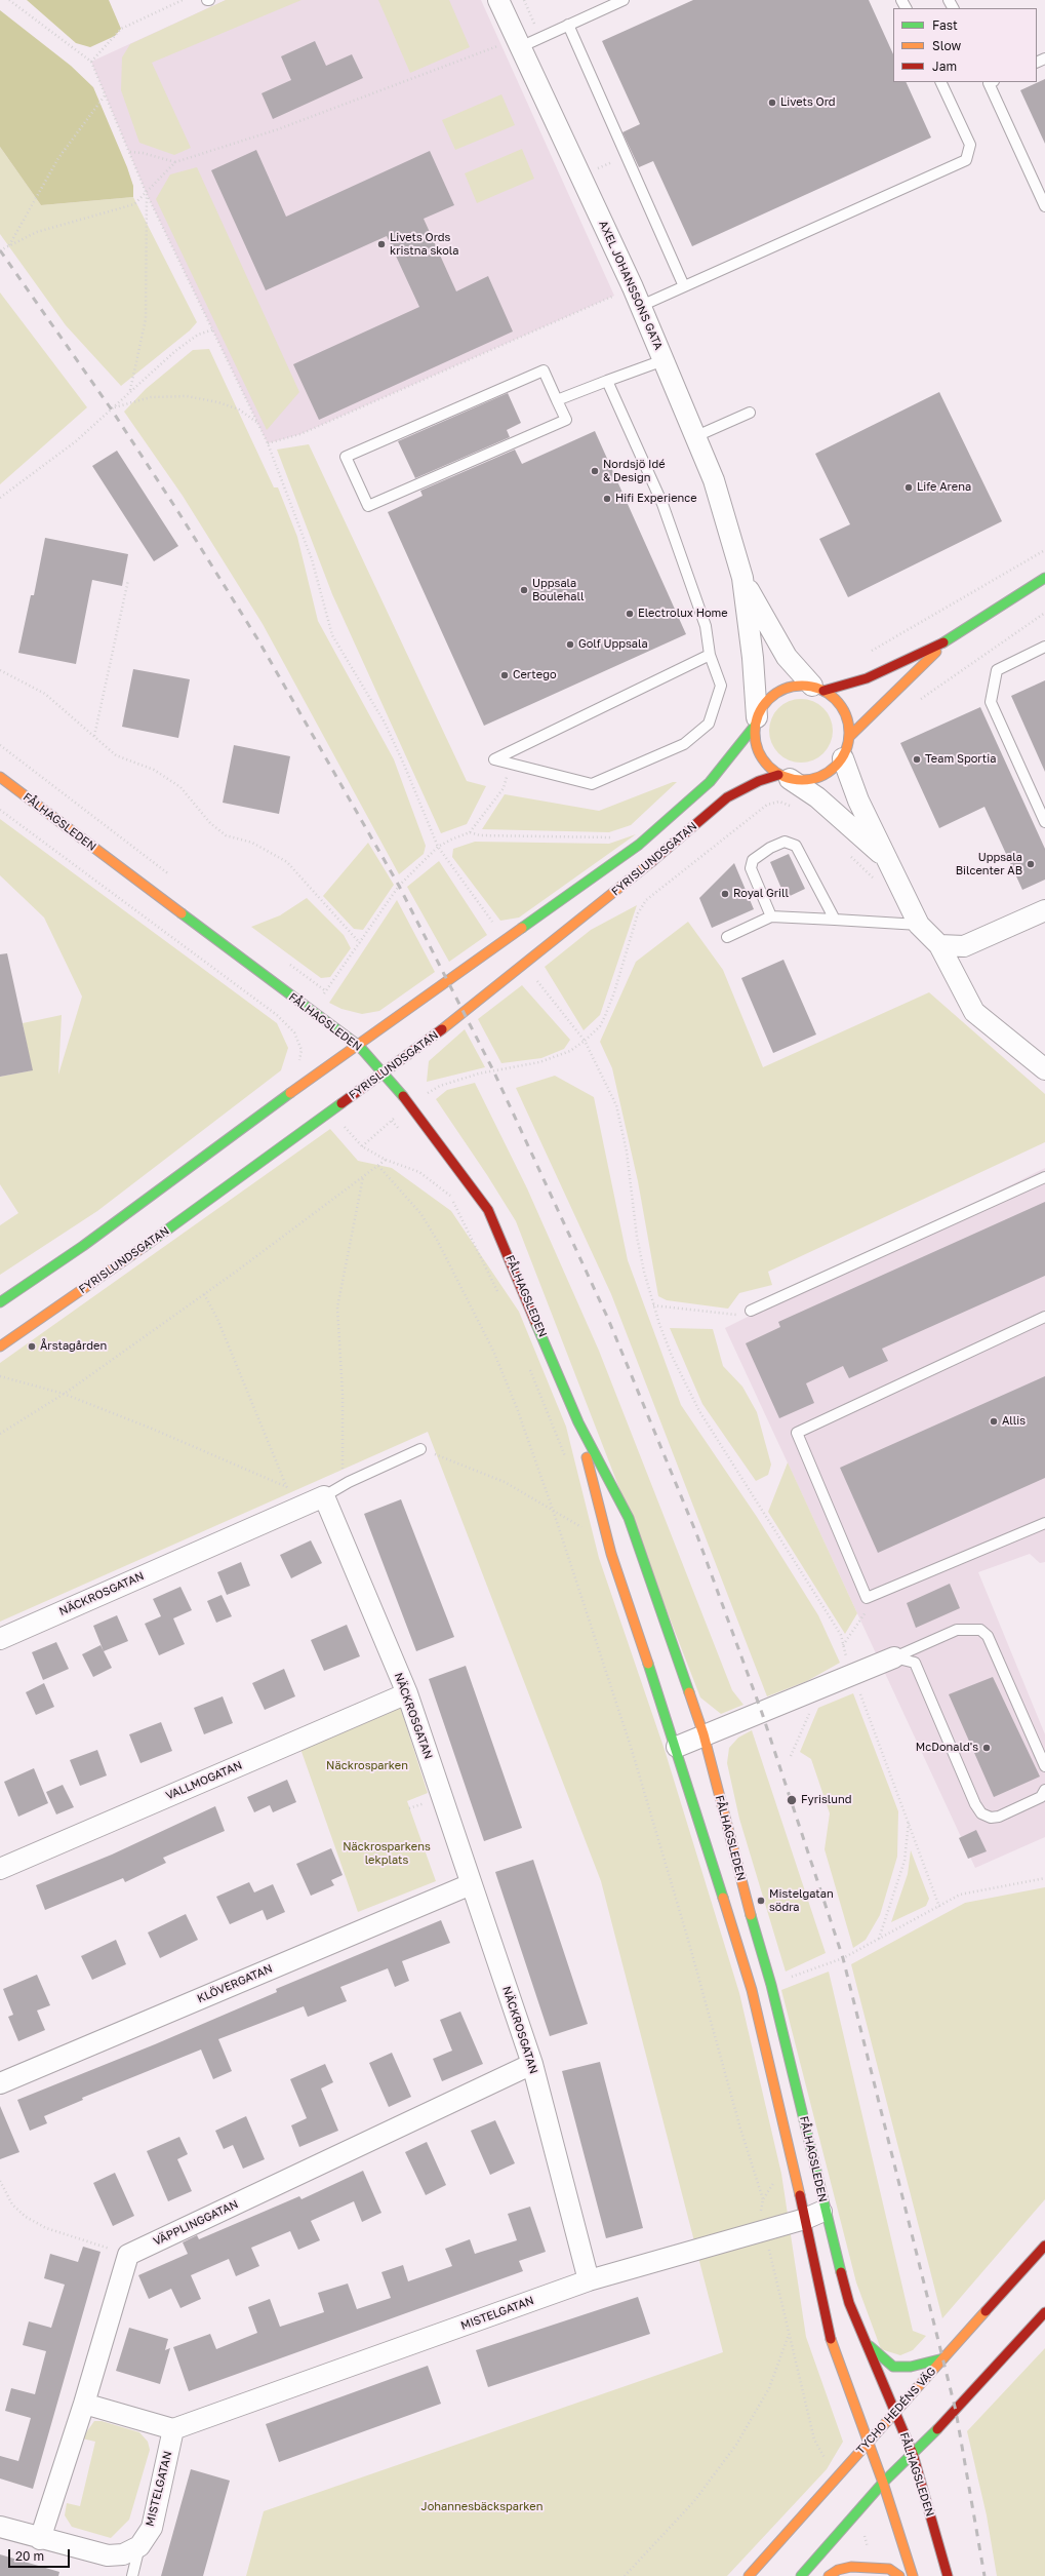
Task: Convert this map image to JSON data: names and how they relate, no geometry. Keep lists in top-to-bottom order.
{
  "streets": {
    "main road": ["FÅLHAGSLEDEN", "FYRISLUNDSGATAN", "TYCHO HEDÉNS VÄG"],
    "street": [
      "AXEL JOHANSSONS GATA",
      "NÄCKROSGATAN",
      "VALLMOGATAN",
      "KLÖVERGATAN",
      "VÄPPLINGGATAN",
      "MISTELGATAN"
    ]
  },
  "crossings": [
    ["AXEL JOHANSSONS GATA", "FYRISLUNDSGATAN"],
    ["FÅLHAGSLEDEN", "FYRISLUNDSGATAN"],
    ["FÅLHAGSLEDEN", "MISTELGATAN"],
    ["FÅLHAGSLEDEN", "TYCHO HEDÉNS VÄG"],
    ["NÄCKROSGATAN", "VALLMOGATAN"],
    ["NÄCKROSGATAN", "KLÖVERGATAN"],
    ["NÄCKROSGATAN", "VÄPPLINGGATAN"],
    ["NÄCKROSGATAN", "MISTELGATAN"]
  ],
  "parks": ["Näckrosparken", "Näckrosparkens lekplats", "Johannesbäcksparken"],
  "places": [
    "Livets Ord",
    "Livets Ords kristna skola",
    "Nordsjö Idé & Design",
    "Life Arena",
    "Hifi Experience",
    "Uppsala Boulehall",
    "Electrolux Home",
    "Golf Uppsala",
    "Certego",
    "Team Sportia",
    "Uppsala Bilcenter AB",
    "Royal Grill",
    "Årstagården",
    "Allis",
    "McDonald's",
    "Fyrislund",
    "Mistelgatan södra"
  ],
  "legend": ["Fast", "Slow", "Jam"],
  "scale_bar": "20 m"
}
